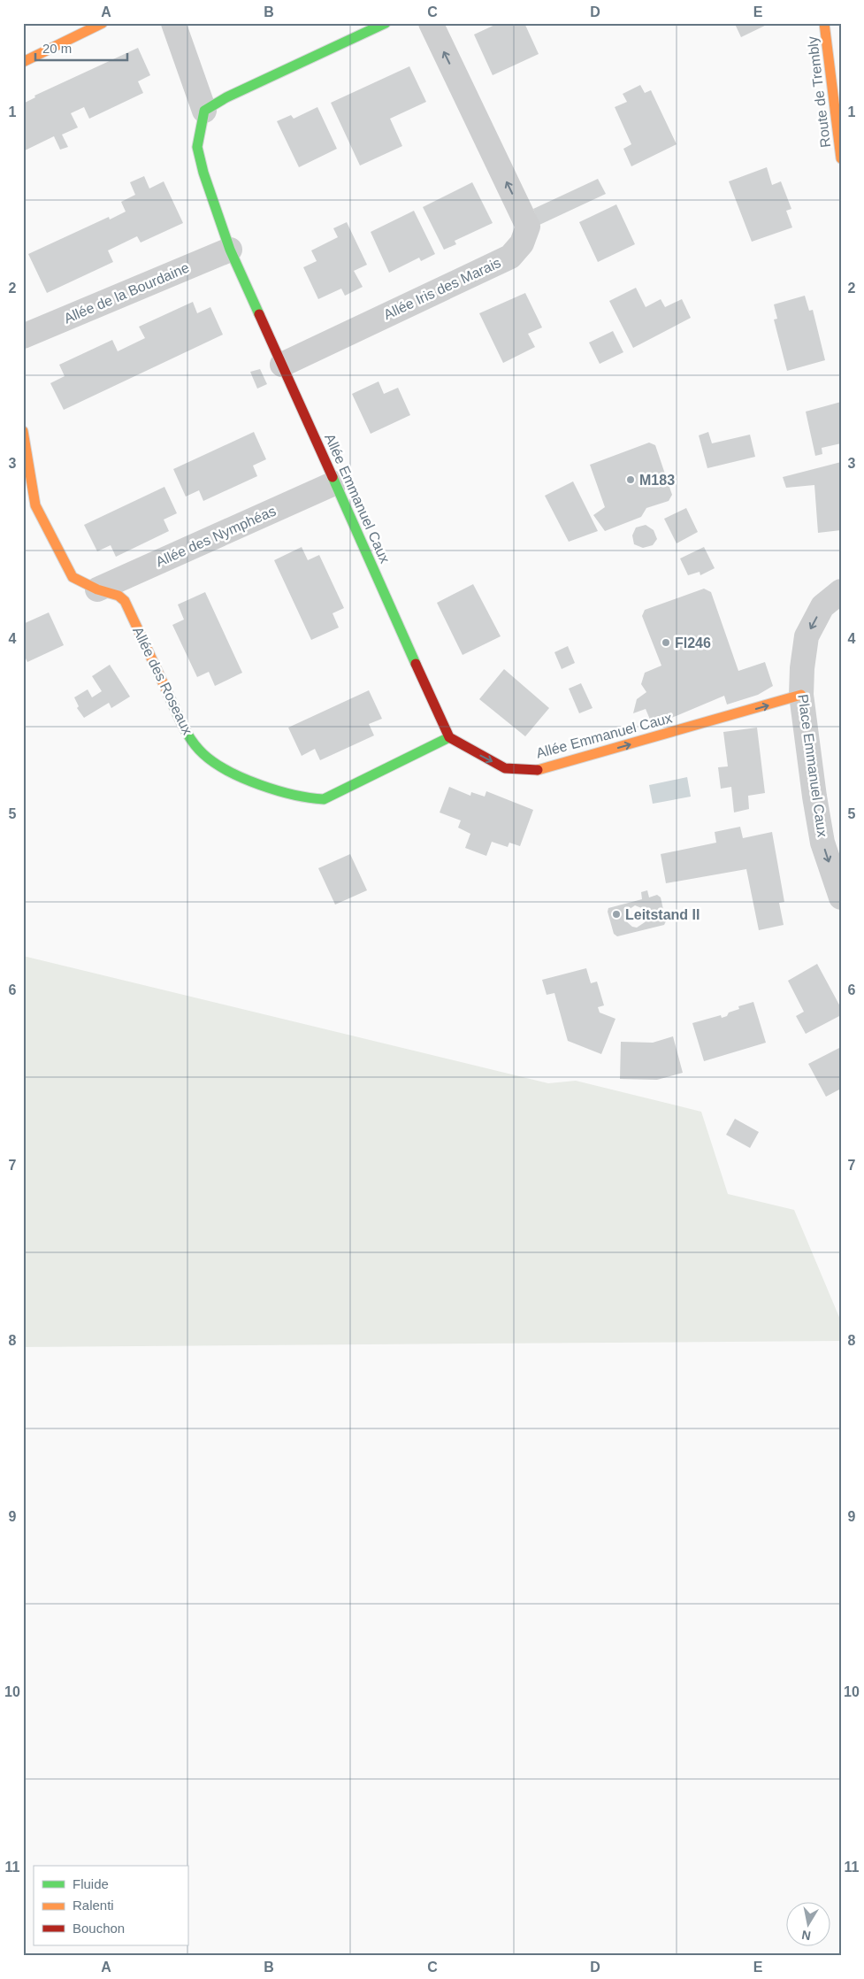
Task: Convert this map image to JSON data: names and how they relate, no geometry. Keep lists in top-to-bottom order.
{
  "streets": {
    "street": [
      "Route de Trembly",
      "Allée Iris des Marais",
      "Allée de la Bourdaine",
      "Allée Emmanuel Caux",
      "Allée des Nymphéas",
      "Allée des Roseaux",
      "Place Emmanuel Caux"
    ]
  },
  "crossings": [
    ["Allée Iris des Marais", "Allée Emmanuel Caux"],
    ["Allée de la Bourdaine", "Allée Emmanuel Caux"],
    ["Allée Emmanuel Caux", "Allée des Nymphéas"],
    ["Allée Emmanuel Caux", "Allée des Roseaux"],
    ["Allée Emmanuel Caux", "Place Emmanuel Caux"],
    ["Allée des Nymphéas", "Allée des Roseaux"]
  ],
  "one_way": ["Place Emmanuel Caux"],
  "places": ["M183", "Fl246", "Leitstand II"],
  "legend": ["Fluide", "Ralenti", "Bouchon"],
  "scale_bar": "20 m",
  "north": "bottom",
  "grid": {
    "columns": [
      "A",
      "B",
      "C",
      "D",
      "E"
    ],
    "rows": [
      "1",
      "2",
      "3",
      "4",
      "5",
      "6",
      "7",
      "8",
      "9",
      "10",
      "11"
    ]
  }
}
